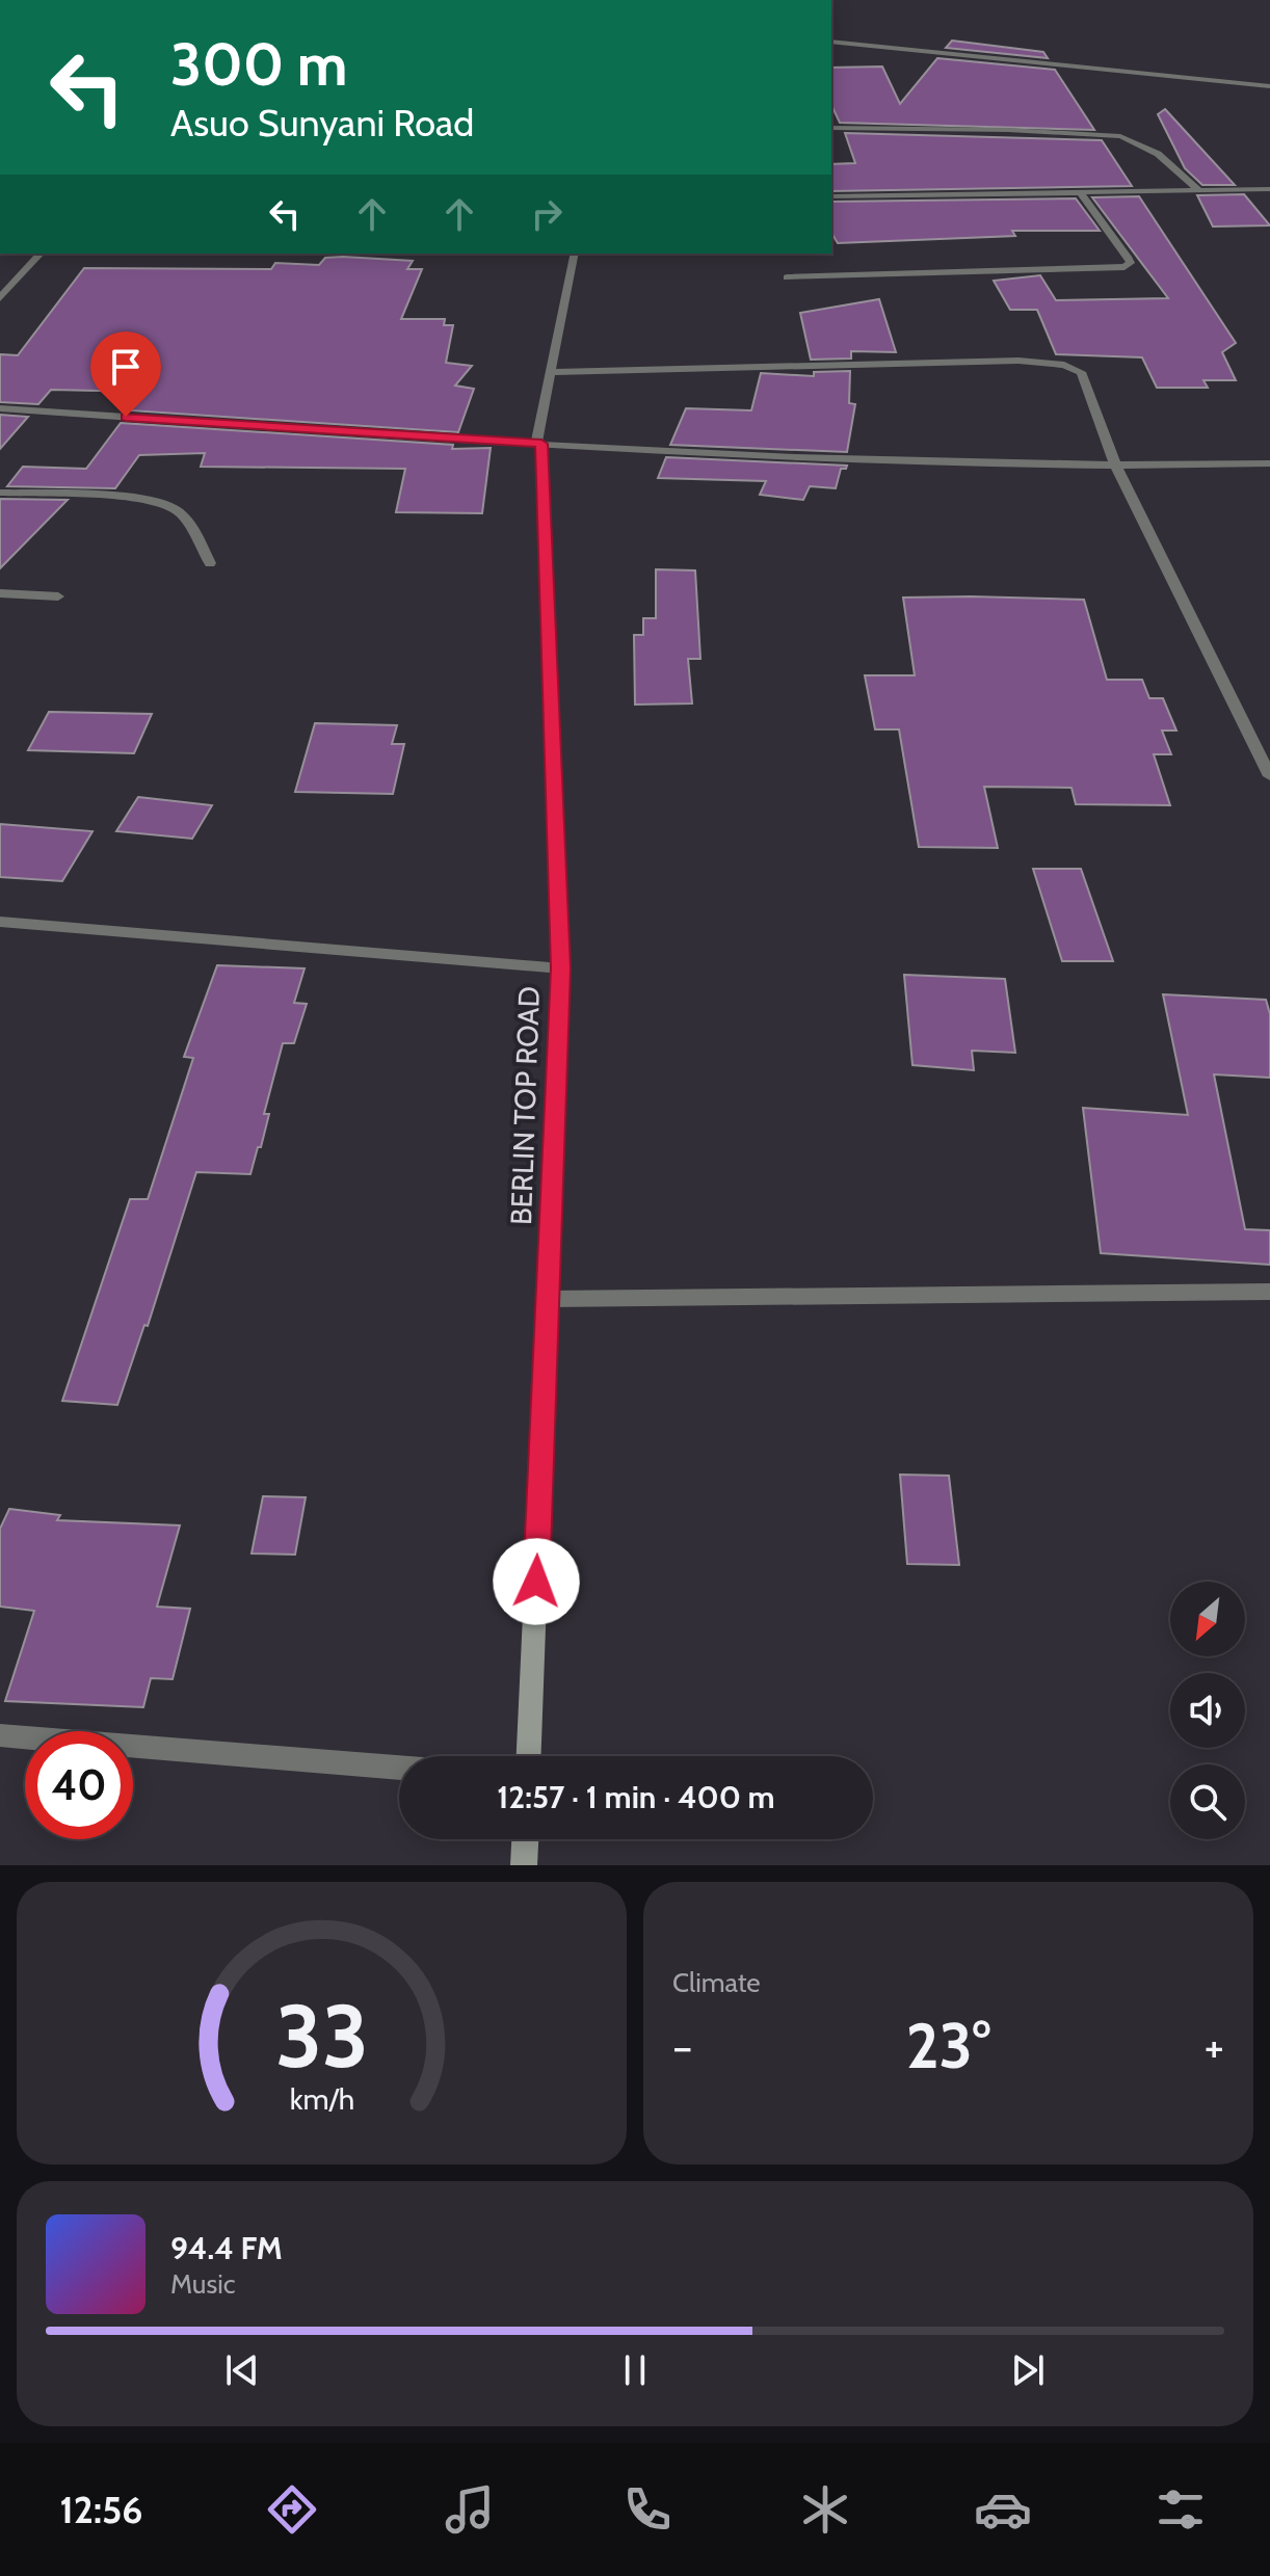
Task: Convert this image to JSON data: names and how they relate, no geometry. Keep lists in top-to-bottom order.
{
  "streets": {
    "street": ["BERLIN TOP ROAD"]
  },
  "north": "bottom left",
  "page": {
    "turn": ["300 m", "Asuo Sunyani Road"],
    "limit": "40",
    "trip": "12:57 · 1 min · 400 m",
    "tile": "Climate",
    "heat": ["−", "23°", "+"],
    "song": ["94.4 FM", "Music"],
    "tabs": "12:56",
    "gauge": ["33", "km/h"]
  }
}
